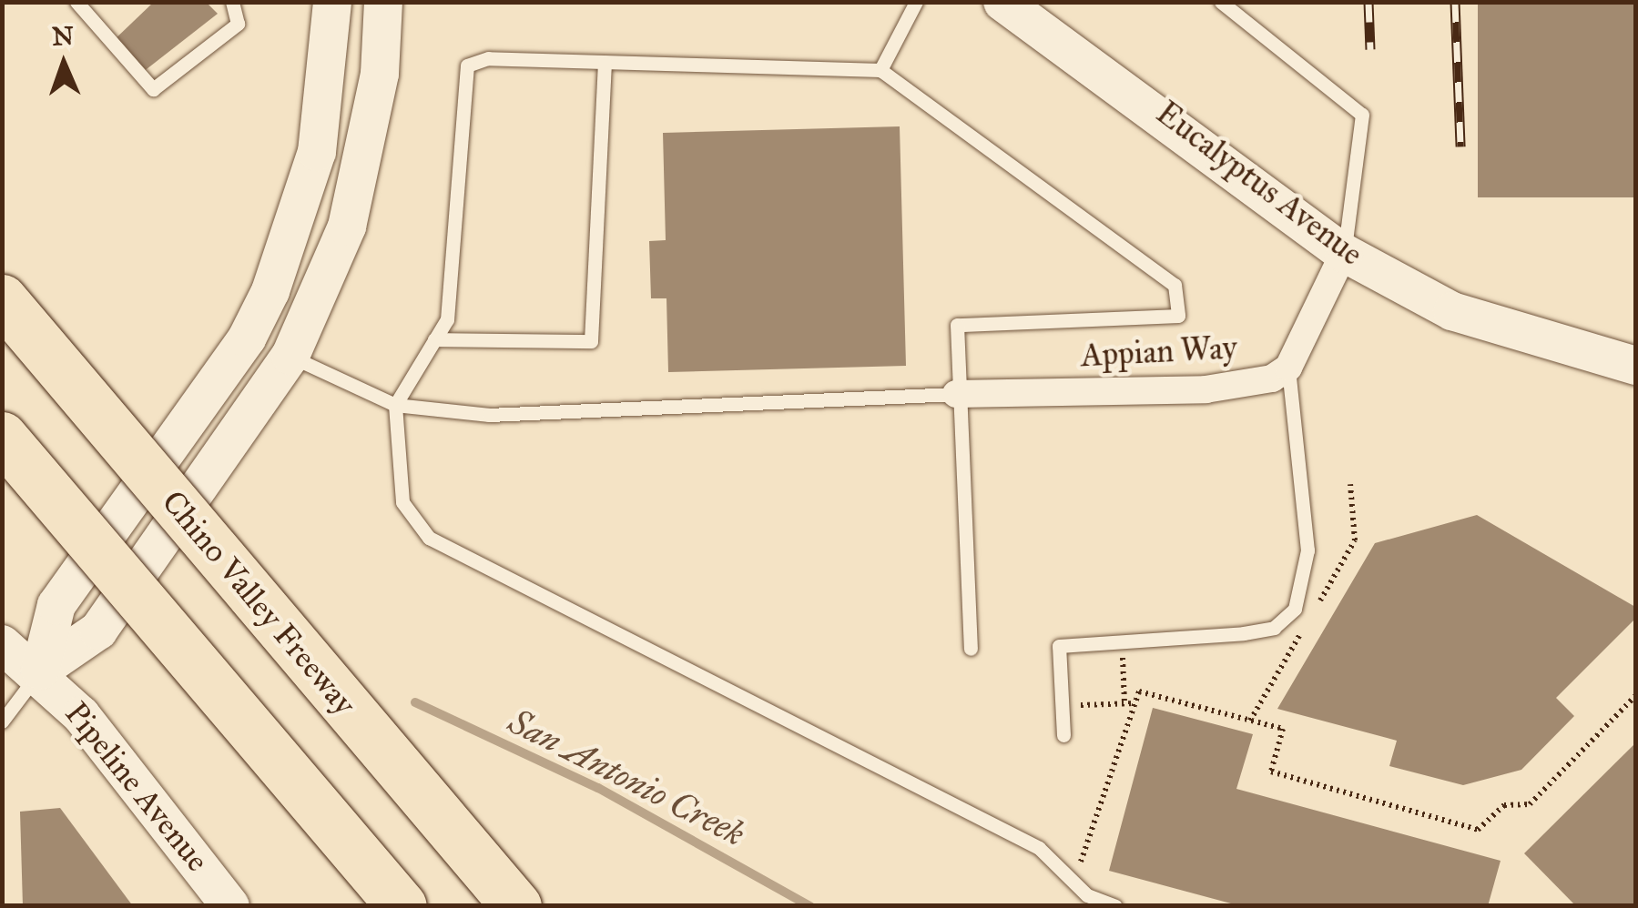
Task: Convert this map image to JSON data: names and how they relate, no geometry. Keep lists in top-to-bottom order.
{
  "streets": {
    "highway": ["Chino Valley Freeway"],
    "main road": ["Eucalyptus Avenue", "Pipeline Avenue"],
    "street": ["Appian Way"]
  },
  "water": ["San Antonio Creek"],
  "north": "top"
}
